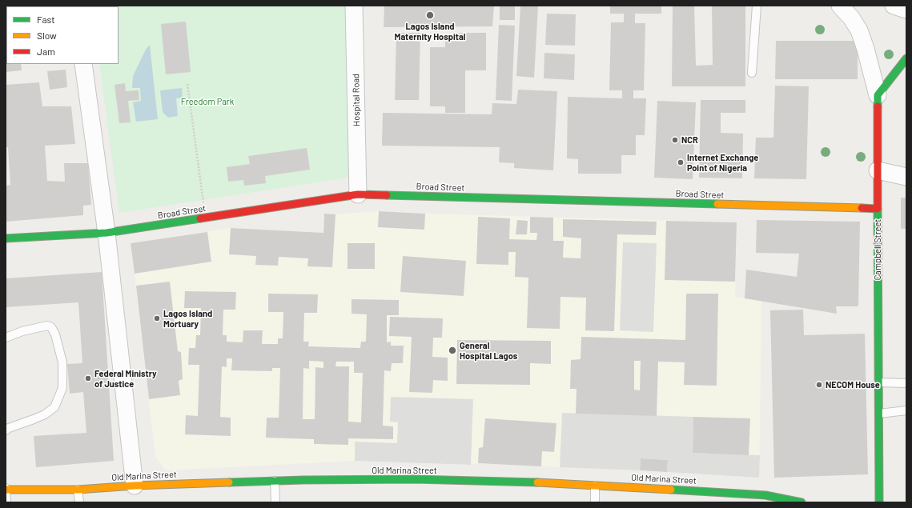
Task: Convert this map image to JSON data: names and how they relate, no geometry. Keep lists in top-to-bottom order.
{
  "streets": {
    "main road": ["Broad Street", "Campbell Street", "Old Marina Street"],
    "street": ["Hospital Road"]
  },
  "crossings": [
    ["Hospital Road", "Broad Street"],
    ["Broad Street", "Campbell Street"]
  ],
  "parks": ["Freedom Park"],
  "places": [
    "Lagos Island Maternity Hospital",
    "NCR",
    "Internet Exchange Point of Nigeria",
    "Lagos Island Mortuary",
    "General Hospital Lagos",
    "Federal Ministry of Justice",
    "NECOM House"
  ],
  "legend": ["Fast", "Slow", "Jam"]
}
